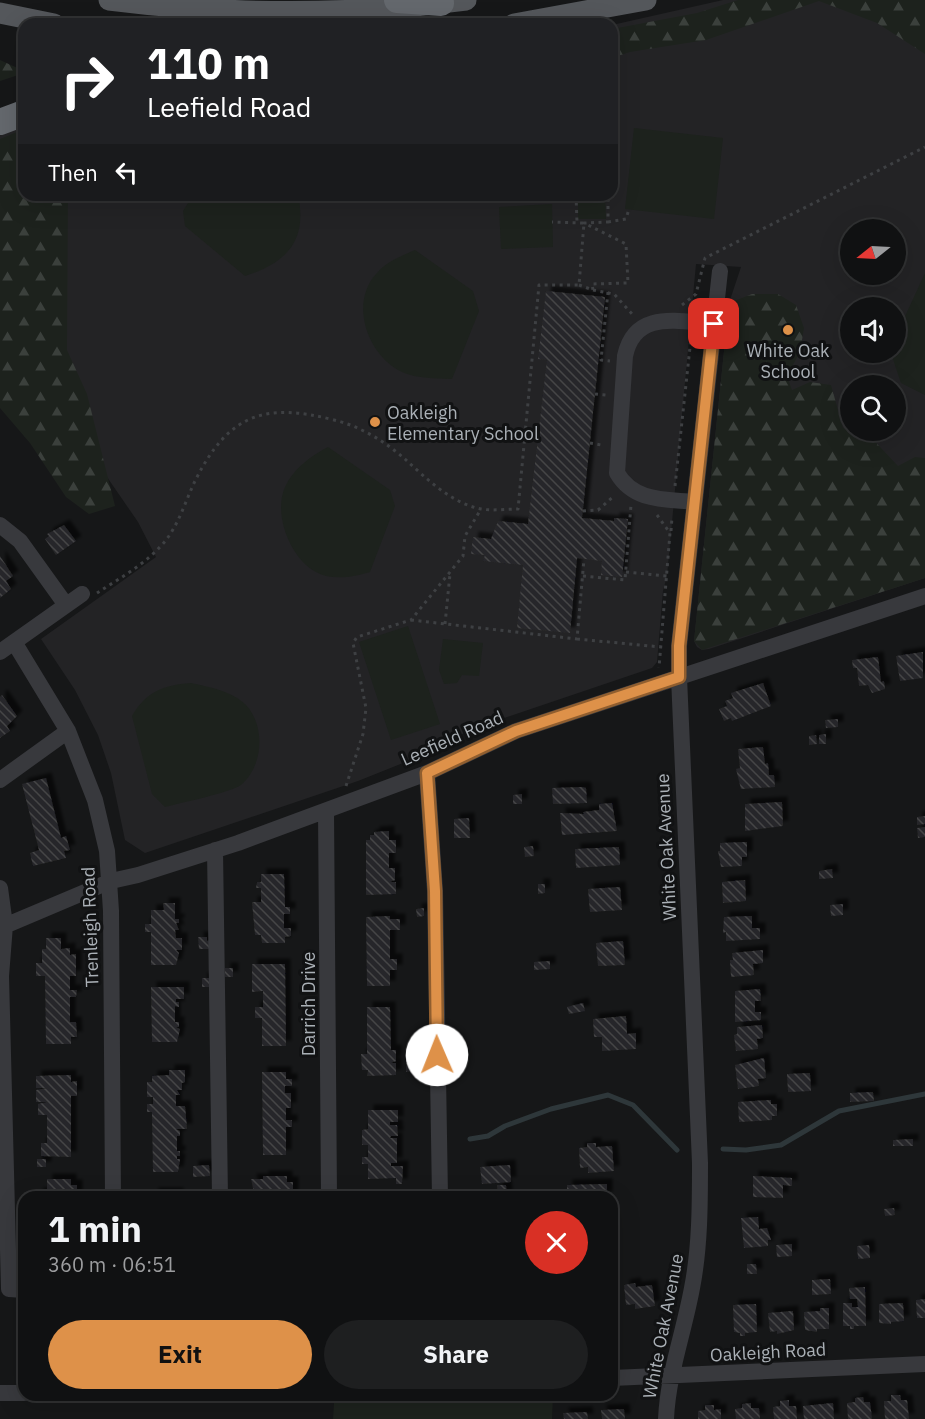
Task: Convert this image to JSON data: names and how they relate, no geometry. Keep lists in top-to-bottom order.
{
  "streets": {
    "street": [
      "Leefield Road",
      "White Oak Avenue",
      "Trenleigh Road",
      "Darrich Drive",
      "Oakleigh Road"
    ]
  },
  "crossings": [
    ["Leefield Road", "White Oak Avenue"],
    ["Leefield Road", "Trenleigh Road"],
    ["Leefield Road", "Darrich Drive"],
    ["White Oak Avenue", "Oakleigh Road"]
  ],
  "places": ["White Oak School", "Oakleigh Elementary School"],
  "north": "left",
  "page": {
    "turn": ["110 m", "Leefield Road"],
    "then": "Then",
    "heading": ["1 min", "360 m · 06:51"],
    "buttons": ["Exit", "Share"]
  }
}
